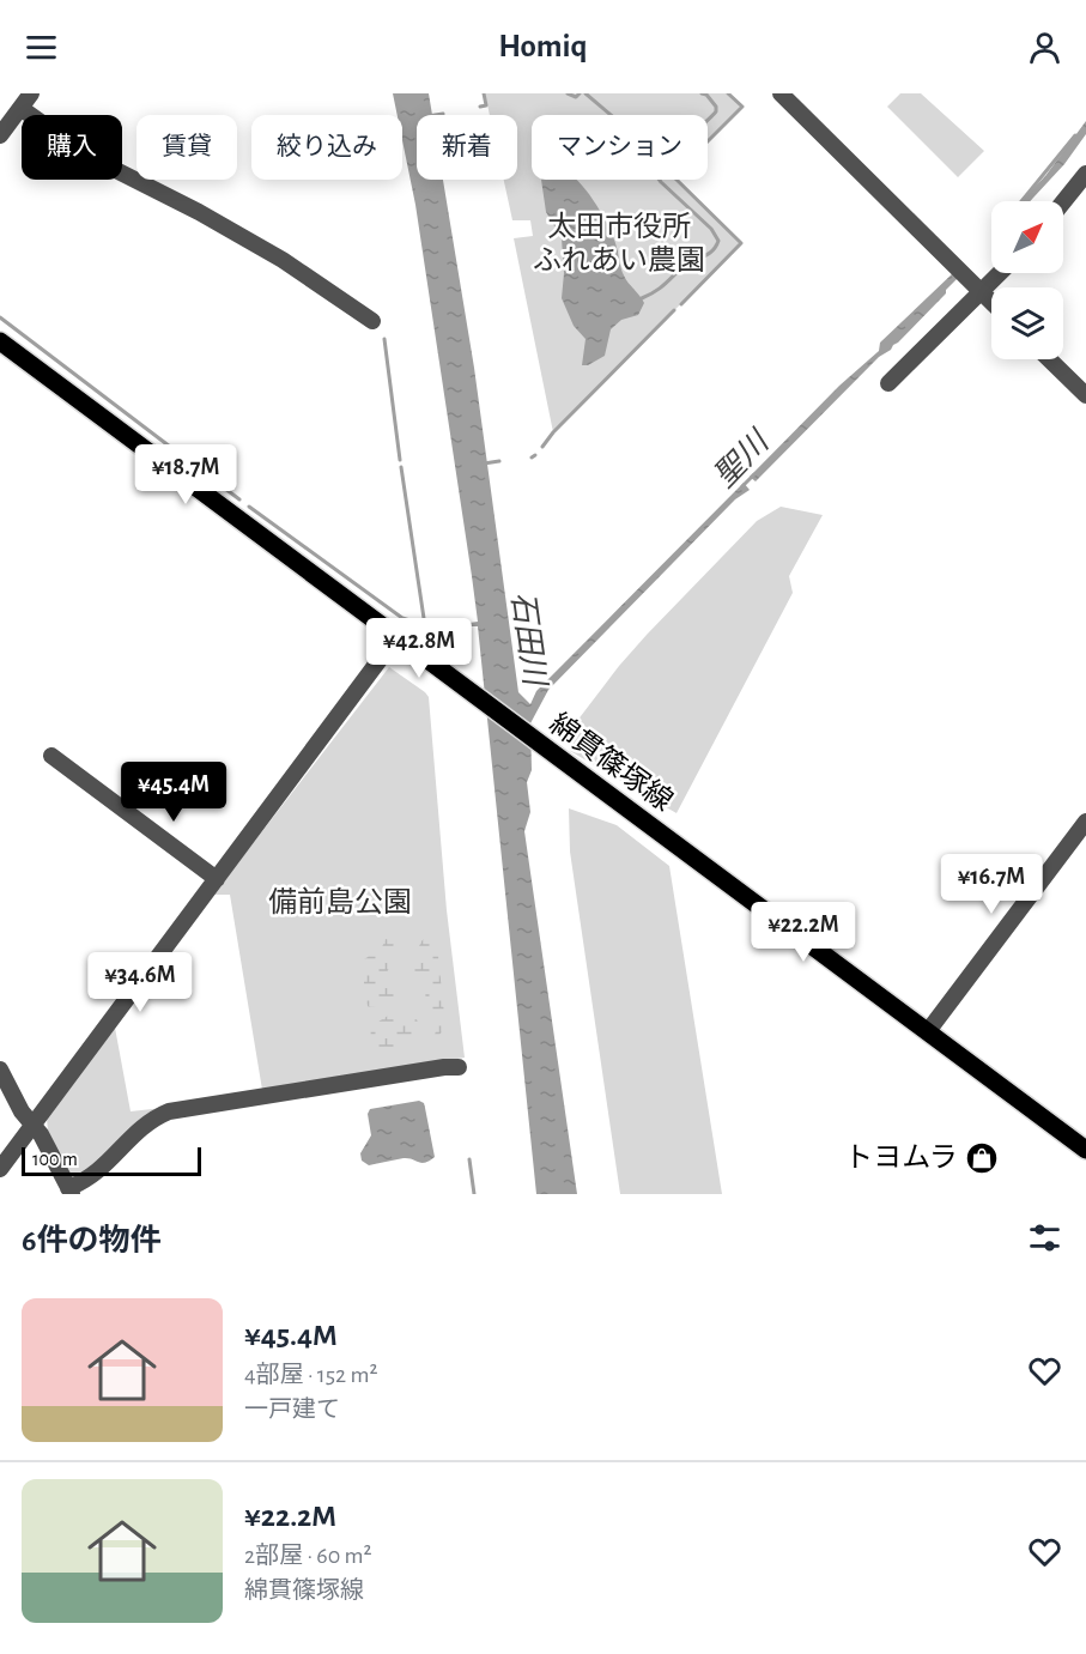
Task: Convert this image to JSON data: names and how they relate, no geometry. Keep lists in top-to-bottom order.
{
  "streets": {
    "main road": ["綿貫篠塚線"]
  },
  "water": ["聖川", "石田川"],
  "parks": ["太田市役所 ふれあい農園", "備前島公園"],
  "places": {
    "shop": ["トヨムラ"]
  },
  "scale_bar": "100 m",
  "north": "top right",
  "page": {
    "header": "Homiq",
    "chip": [
      "購入",
      "賃貸",
      "絞り込み",
      "新着",
      "マンション"
    ],
    "price": [
      "¥18.7M",
      "¥42.8M",
      "¥45.4M",
      "¥16.7M",
      "¥22.2M",
      "¥34.6M"
    ],
    "scale": "100 m",
    "heading": "6件の物件",
    "list": [
      {
        "name": "¥45.4M",
        "note": "4部屋 · 152 m² · 一戸建て"
      },
      {
        "name": "¥22.2M",
        "note": "2部屋 · 60 m² · 綿貫篠塚線"
      }
    ]
  }
}
